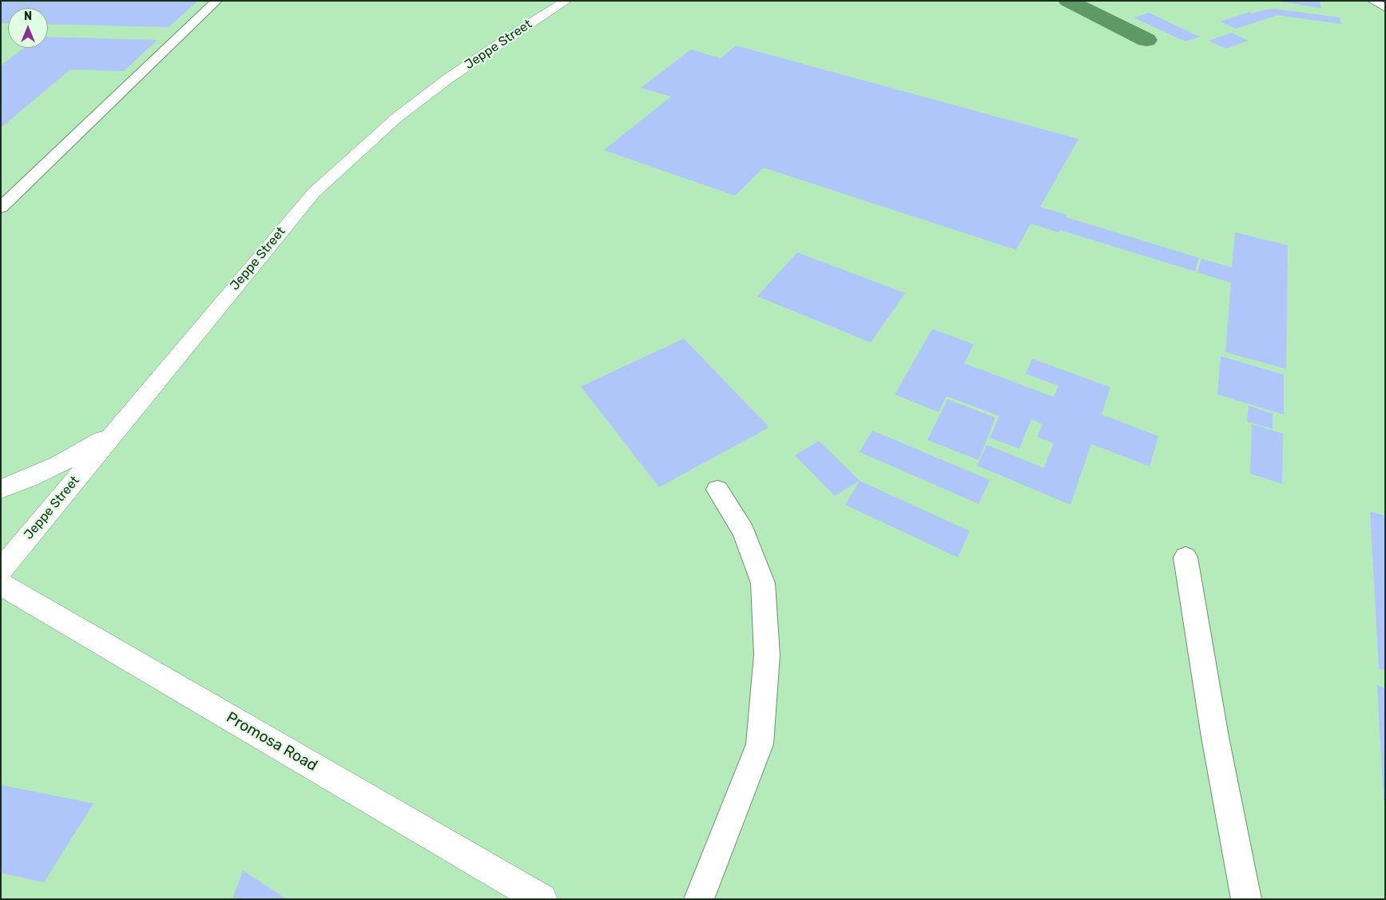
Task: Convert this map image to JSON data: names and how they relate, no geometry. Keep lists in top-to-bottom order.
{
  "streets": {
    "street": ["Jeppe Street", "Promosa Road"]
  },
  "north": "top"
}
